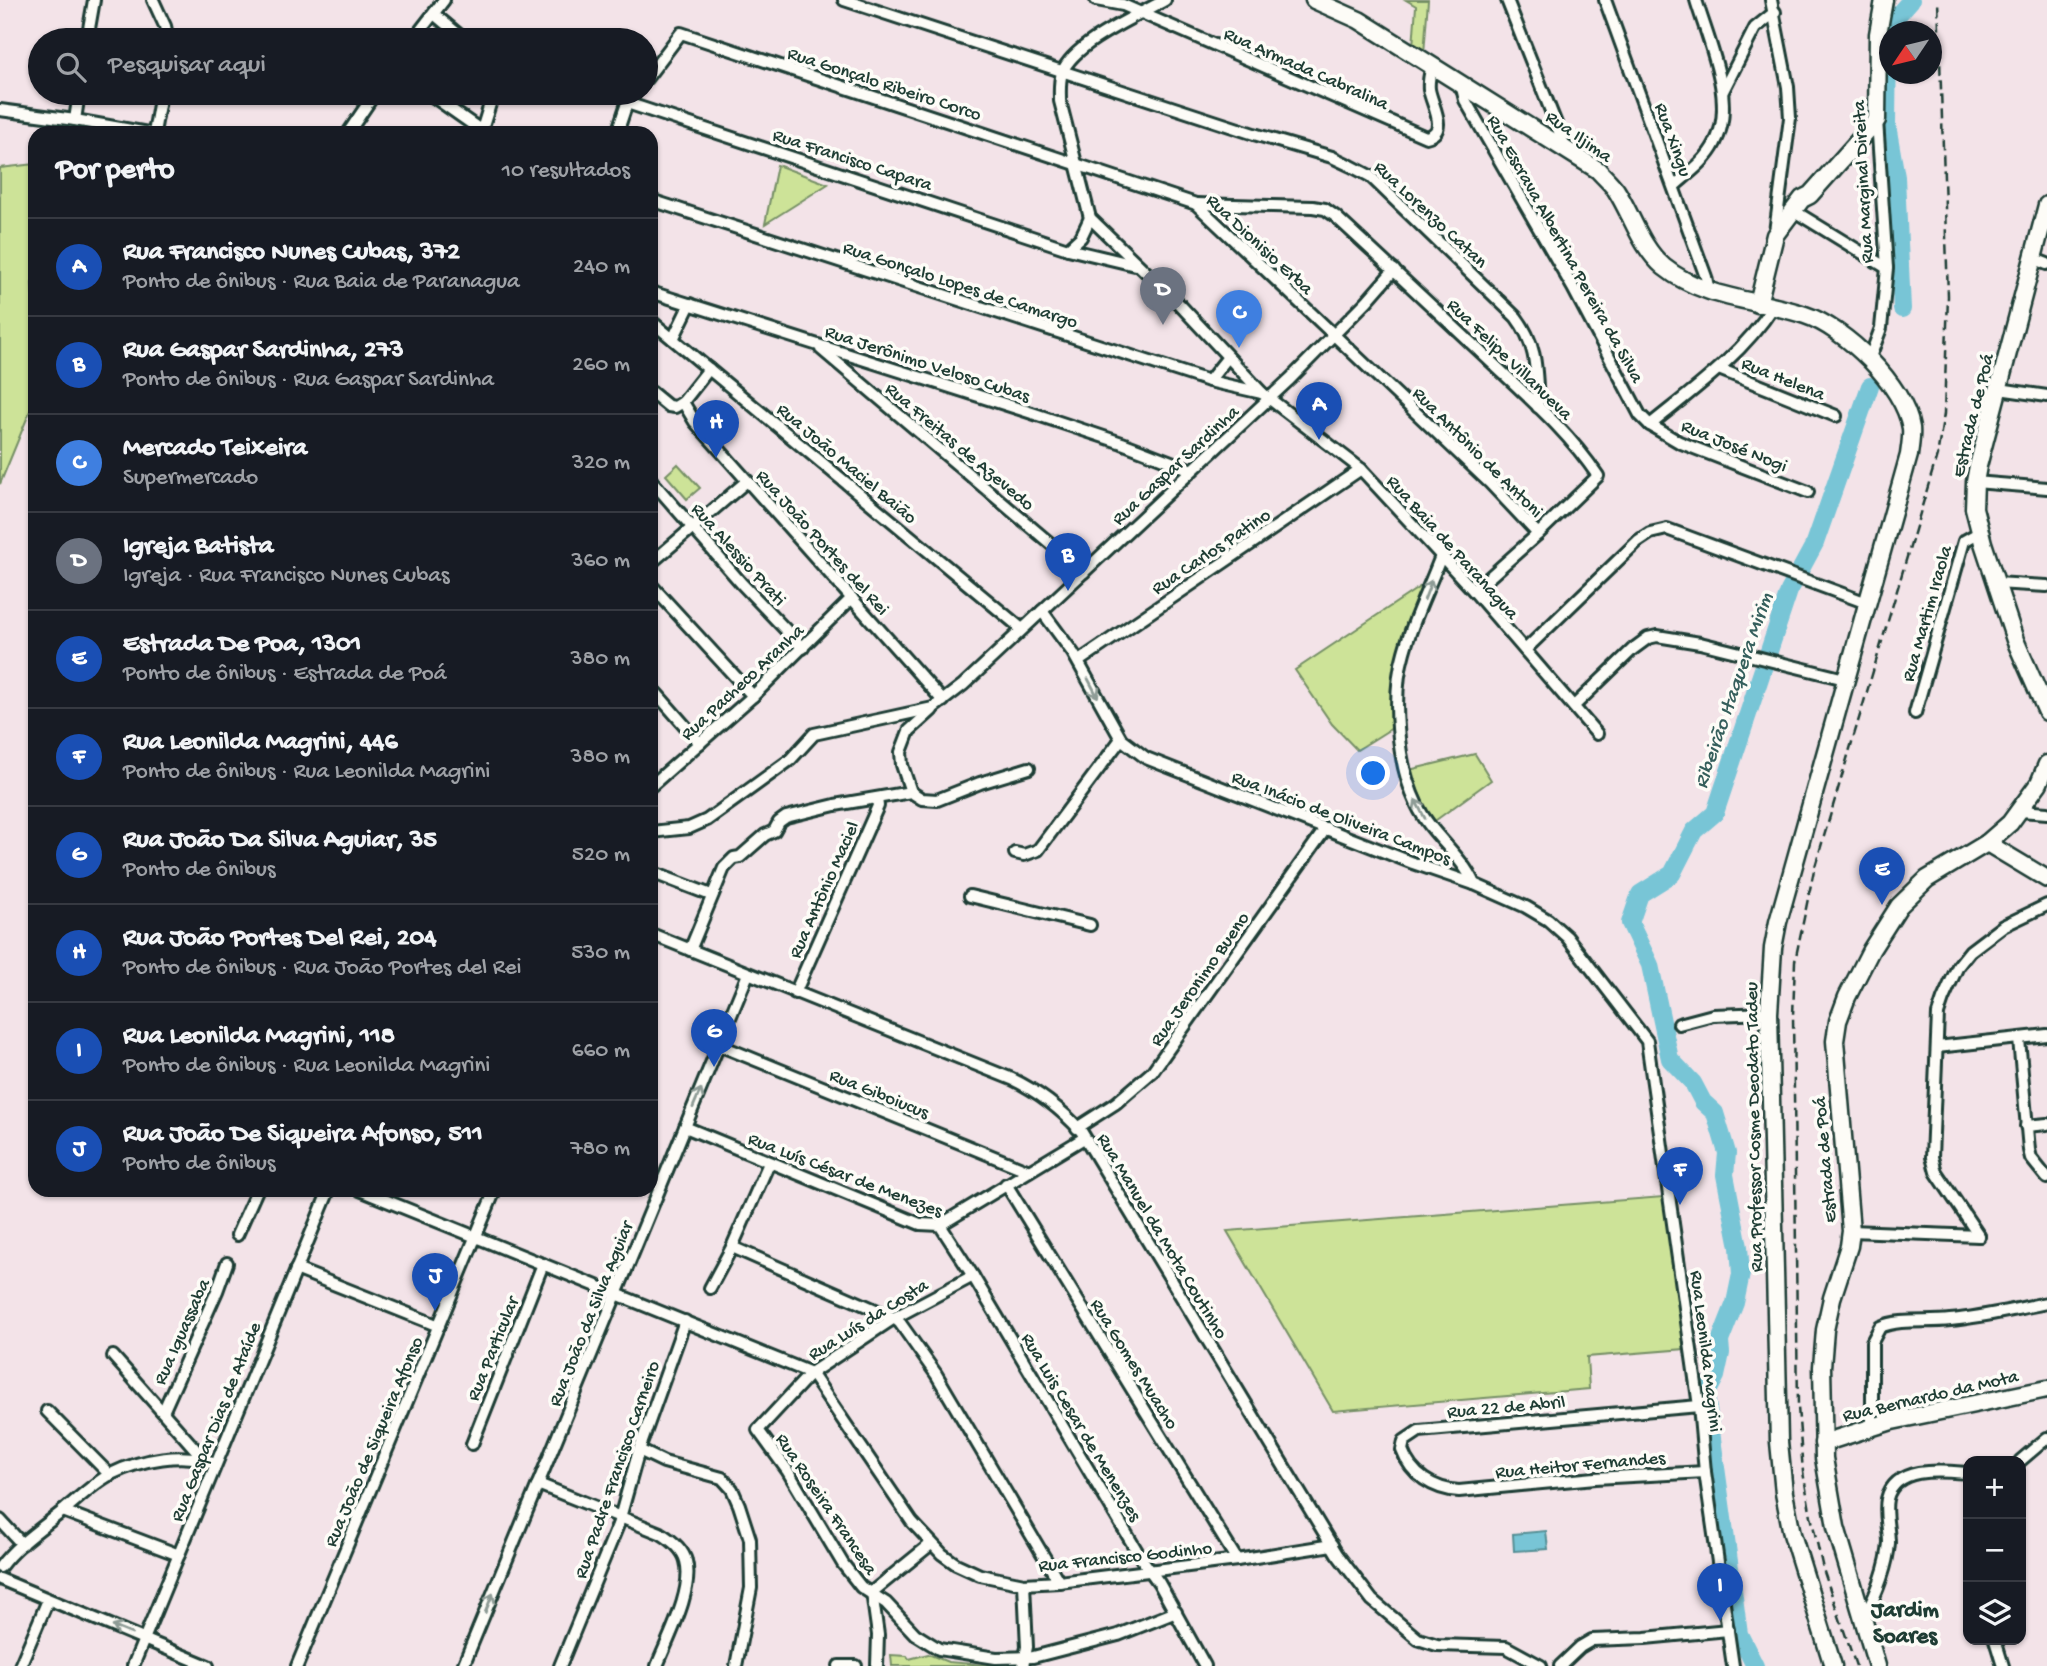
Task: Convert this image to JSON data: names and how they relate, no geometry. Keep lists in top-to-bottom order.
{
  "streets": {
    "main road": [
      "Rua Iljima",
      "Rua Marginal Direita",
      "Estrada de Poá",
      "Rua Professor Cosme Deodato Tadeu",
      "Rua Bernardo da Mota"
    ],
    "street": [
      "Rua Armada Cabralina",
      "Rua Gonçalo Ribeiro Corco",
      "Rua Xingu",
      "Rua Francisco Capara",
      "Rua Lorenzo Catan",
      "Rua Dionisio Erba",
      "Rua Escrava Albertina Pereira da Silva",
      "Rua Gonçalo Lopes de Camargo",
      "Rua Felipe Villanueva",
      "Rua Jerônimo Veloso Cubas",
      "Rua Helena",
      "Rua José Nogi",
      "Rua Freitas de Azevedo",
      "Rua Antônio de Antoni",
      "Rua João Maciel Baião",
      "Rua Gaspar Sardinha",
      "Rua João Portes del Rei",
      "Rua Baia de Paranagua",
      "Rua Carlos Patino",
      "Rua Alessio Prati",
      "Rua Martim Iraola",
      "Rua Pacheco Aranha",
      "Rua Inácio de Oliveira Campos",
      "Rua Antônio Maciel",
      "Rua Jeronimo Bueno",
      "Rua Giboiucus",
      "Rua Luís César de Menezes",
      "Rua Manuel da Mota Coutinho",
      "Rua João da Silva Aguiar",
      "Rua Luís da Costa",
      "Rua Iguassaba",
      "Rua Particular",
      "Rua Leonilda Magrini",
      "Rua Gomes Muacho",
      "Rua 22 de Abril",
      "Rua Gaspar Dias de Ataíde",
      "Rua Luis Cesar de Menenzes",
      "Rua João de Siqueira Afonso",
      "Rua Heitor Fernandes",
      "Rua Padre Francisco Carneiro",
      "Rua Roseira Francesa",
      "Rua Francisco Godinho"
    ]
  },
  "crossings": [
    ["Rua Armada Cabralina", "Rua Iljima"],
    ["Rua Gonçalo Ribeiro Corco", "Rua Dionisio Erba"],
    ["Rua Iljima", "Rua Xingu"],
    ["Rua Iljima", "Rua Marginal Direita"],
    ["Rua Iljima", "Rua Escrava Albertina Pereira da Silva"],
    ["Rua Iljima", "Rua Professor Cosme Deodato Tadeu"],
    ["Rua Marginal Direita", "Rua Professor Cosme Deodato Tadeu"],
    ["Rua Lorenzo Catan", "Rua Felipe Villanueva"],
    ["Rua Dionisio Erba", "Rua Felipe Villanueva"],
    ["Rua Dionisio Erba", "Rua Antônio de Antoni"],
    ["Rua Dionisio Erba", "Rua Gaspar Sardinha"],
    ["Rua Escrava Albertina Pereira da Silva", "Rua José Nogi"],
    ["Rua Gonçalo Lopes de Camargo", "Rua Gaspar Sardinha"],
    ["Rua Gonçalo Lopes de Camargo", "Rua Baia de Paranagua"],
    ["Rua Felipe Villanueva", "Rua Antônio de Antoni"],
    ["Rua Jerônimo Veloso Cubas", "Rua Freitas de Azevedo"],
    ["Rua Jerônimo Veloso Cubas", "Rua Gaspar Sardinha"],
    ["Estrada de Poá", "Rua Martim Iraola"],
    ["Estrada de Poá", "Rua Bernardo da Mota"],
    ["Rua Freitas de Azevedo", "Rua Gaspar Sardinha"],
    ["Rua Antônio de Antoni", "Rua Gaspar Sardinha"],
    ["Rua Antônio de Antoni", "Rua Baia de Paranagua"],
    ["Rua João Maciel Baião", "Rua Gaspar Sardinha"],
    ["Rua Gaspar Sardinha", "Rua João Portes del Rei"],
    ["Rua Gaspar Sardinha", "Rua Baia de Paranagua"],
    ["Rua Gaspar Sardinha", "Rua Inácio de Oliveira Campos"],
    ["Rua João Portes del Rei", "Rua Pacheco Aranha"],
    ["Rua Baia de Paranagua", "Rua Carlos Patino"],
    ["Rua Carlos Patino", "Rua Inácio de Oliveira Campos"],
    ["Rua Alessio Prati", "Rua Pacheco Aranha"],
    ["Rua Inácio de Oliveira Campos", "Rua Jeronimo Bueno"],
    ["Rua Inácio de Oliveira Campos", "Rua Leonilda Magrini"],
    ["Rua Antônio Maciel", "Rua Manuel da Mota Coutinho"],
    ["Rua Jeronimo Bueno", "Rua Manuel da Mota Coutinho"],
    ["Rua Giboiucus", "Rua João da Silva Aguiar"],
    ["Rua Luís César de Menezes", "Rua João da Silva Aguiar"],
    ["Rua Luís César de Menezes", "Rua Luís da Costa"],
    ["Rua Luís César de Menezes", "Rua Luis Cesar de Menenzes"],
    ["Rua Manuel da Mota Coutinho", "Rua João da Silva Aguiar"],
    ["Rua Manuel da Mota Coutinho", "Rua Francisco Godinho"],
    ["Rua Luís da Costa", "Rua Luis Cesar de Menenzes"],
    ["Rua Luís da Costa", "Rua Roseira Francesa"],
    ["Rua Luís da Costa", "Rua Francisco Godinho"],
    ["Rua Leonilda Magrini", "Rua 22 de Abril"],
    ["Rua Leonilda Magrini", "Rua Heitor Fernandes"],
    ["Rua Gomes Muacho", "Rua Francisco Godinho"],
    ["Rua 22 de Abril", "Rua Heitor Fernandes"],
    ["Rua Luis Cesar de Menenzes", "Rua Roseira Francesa"],
    ["Rua Luis Cesar de Menenzes", "Rua Francisco Godinho"]
  ],
  "one_way": ["Rua João da Silva Aguiar"],
  "districts": ["Jardim Soares"],
  "water": ["Ribeirão Itaquera Mirim"],
  "north": "bottom left",
  "page": {
    "search": "Pesquisar aqui",
    "heading": ["Por perto", "10 resultados"],
    "list": [
      {
        "mark": "A",
        "name": "Rua Francisco Nunes Cubas, 372",
        "note": "Ponto de ônibus · Rua Baia de Paranagua",
        "value": "240 m"
      },
      {
        "mark": "B",
        "name": "Rua Gaspar Sardinha, 273",
        "note": "Ponto de ônibus · Rua Gaspar Sardinha",
        "value": "260 m"
      },
      {
        "mark": "C",
        "name": "Mercado Teixeira",
        "note": "Supermercado",
        "value": "320 m"
      },
      {
        "mark": "D",
        "name": "Igreja Batista",
        "note": "Igreja · Rua Francisco Nunes Cubas",
        "value": "360 m"
      },
      {
        "mark": "E",
        "name": "Estrada De Poa, 1301",
        "note": "Ponto de ônibus · Estrada de Poá",
        "value": "380 m"
      },
      {
        "mark": "F",
        "name": "Rua Leonilda Magrini, 446",
        "note": "Ponto de ônibus · Rua Leonilda Magrini",
        "value": "380 m"
      },
      {
        "mark": "G",
        "name": "Rua João Da Silva Aguiar, 35",
        "note": "Ponto de ônibus",
        "value": "520 m"
      },
      {
        "mark": "H",
        "name": "Rua João Portes Del Rei, 204",
        "note": "Ponto de ônibus · Rua João Portes del Rei",
        "value": "530 m"
      },
      {
        "mark": "I",
        "name": "Rua Leonilda Magrini, 118",
        "note": "Ponto de ônibus · Rua Leonilda Magrini",
        "value": "660 m"
      },
      {
        "mark": "J",
        "name": "Rua João De Siqueira Afonso, 511",
        "note": "Ponto de ônibus",
        "value": "780 m"
      }
    ],
    "pins": [
      "D",
      "C",
      "A",
      "H",
      "B",
      "E",
      "G",
      "F",
      "J",
      "I"
    ],
    "map_buttons": ["+", "−"]
  }
}
